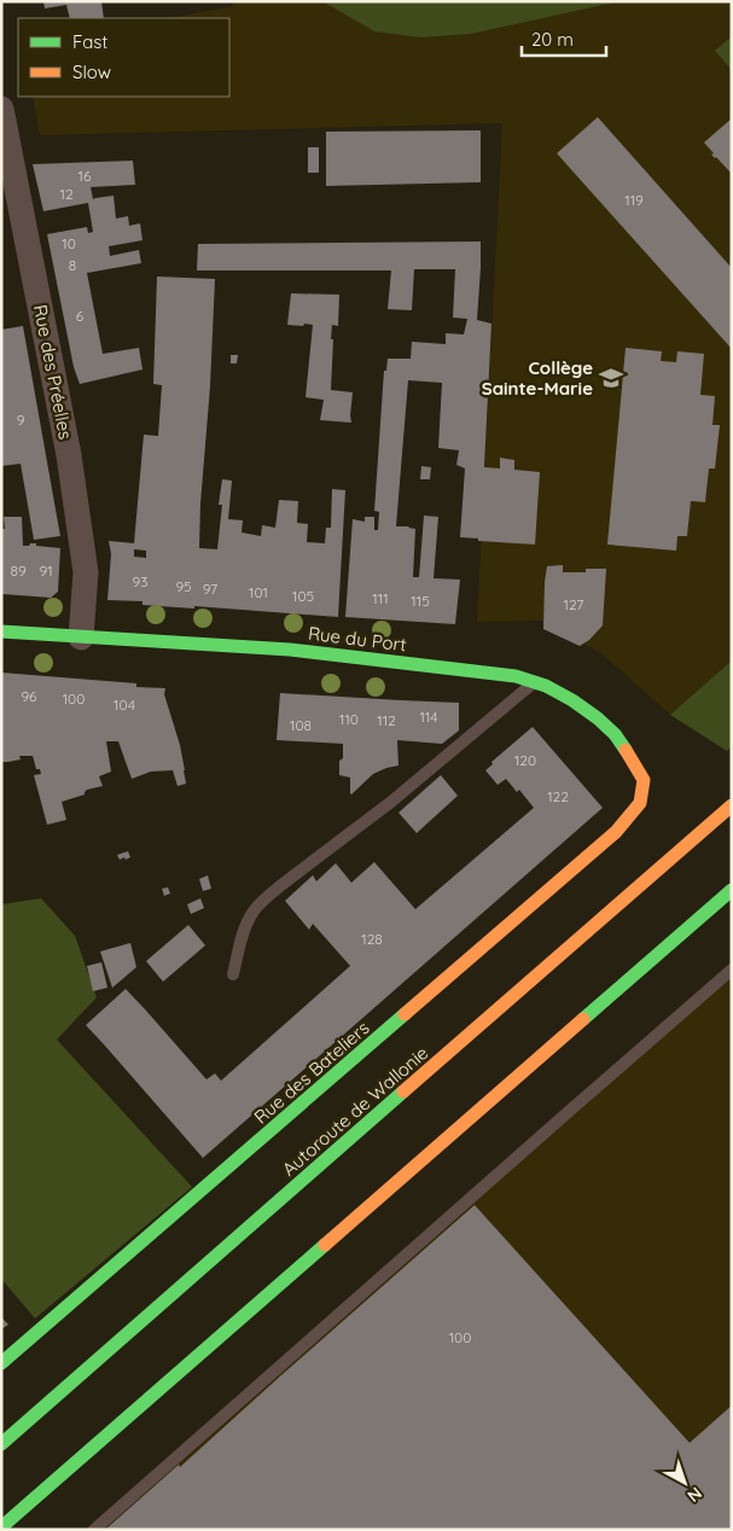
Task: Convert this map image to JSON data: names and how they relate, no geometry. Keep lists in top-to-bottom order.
{
  "streets": {
    "main road": ["Rue du Port", "Rue des Bateliers", "Autoroute de Wallonie"],
    "street": ["Rue des Préelles"]
  },
  "crossings": [
    ["Rue des Préelles", "Rue du Port"],
    ["Rue du Port", "Rue des Bateliers"]
  ],
  "places": {
    "school or university": ["Collège Sainte-Marie"]
  },
  "house_numbers": [
    "16",
    "12",
    "119",
    "10",
    "8",
    "6",
    "9",
    "89",
    "91",
    "93",
    "95",
    "97",
    "101",
    "105",
    "111",
    "115",
    "127",
    "96",
    "100",
    "104",
    "114",
    "110",
    "112",
    "108",
    "120",
    "122",
    "128",
    "100"
  ],
  "legend": ["Fast", "Slow"],
  "scale_bar": "20 m",
  "north": "bottom right"
}
